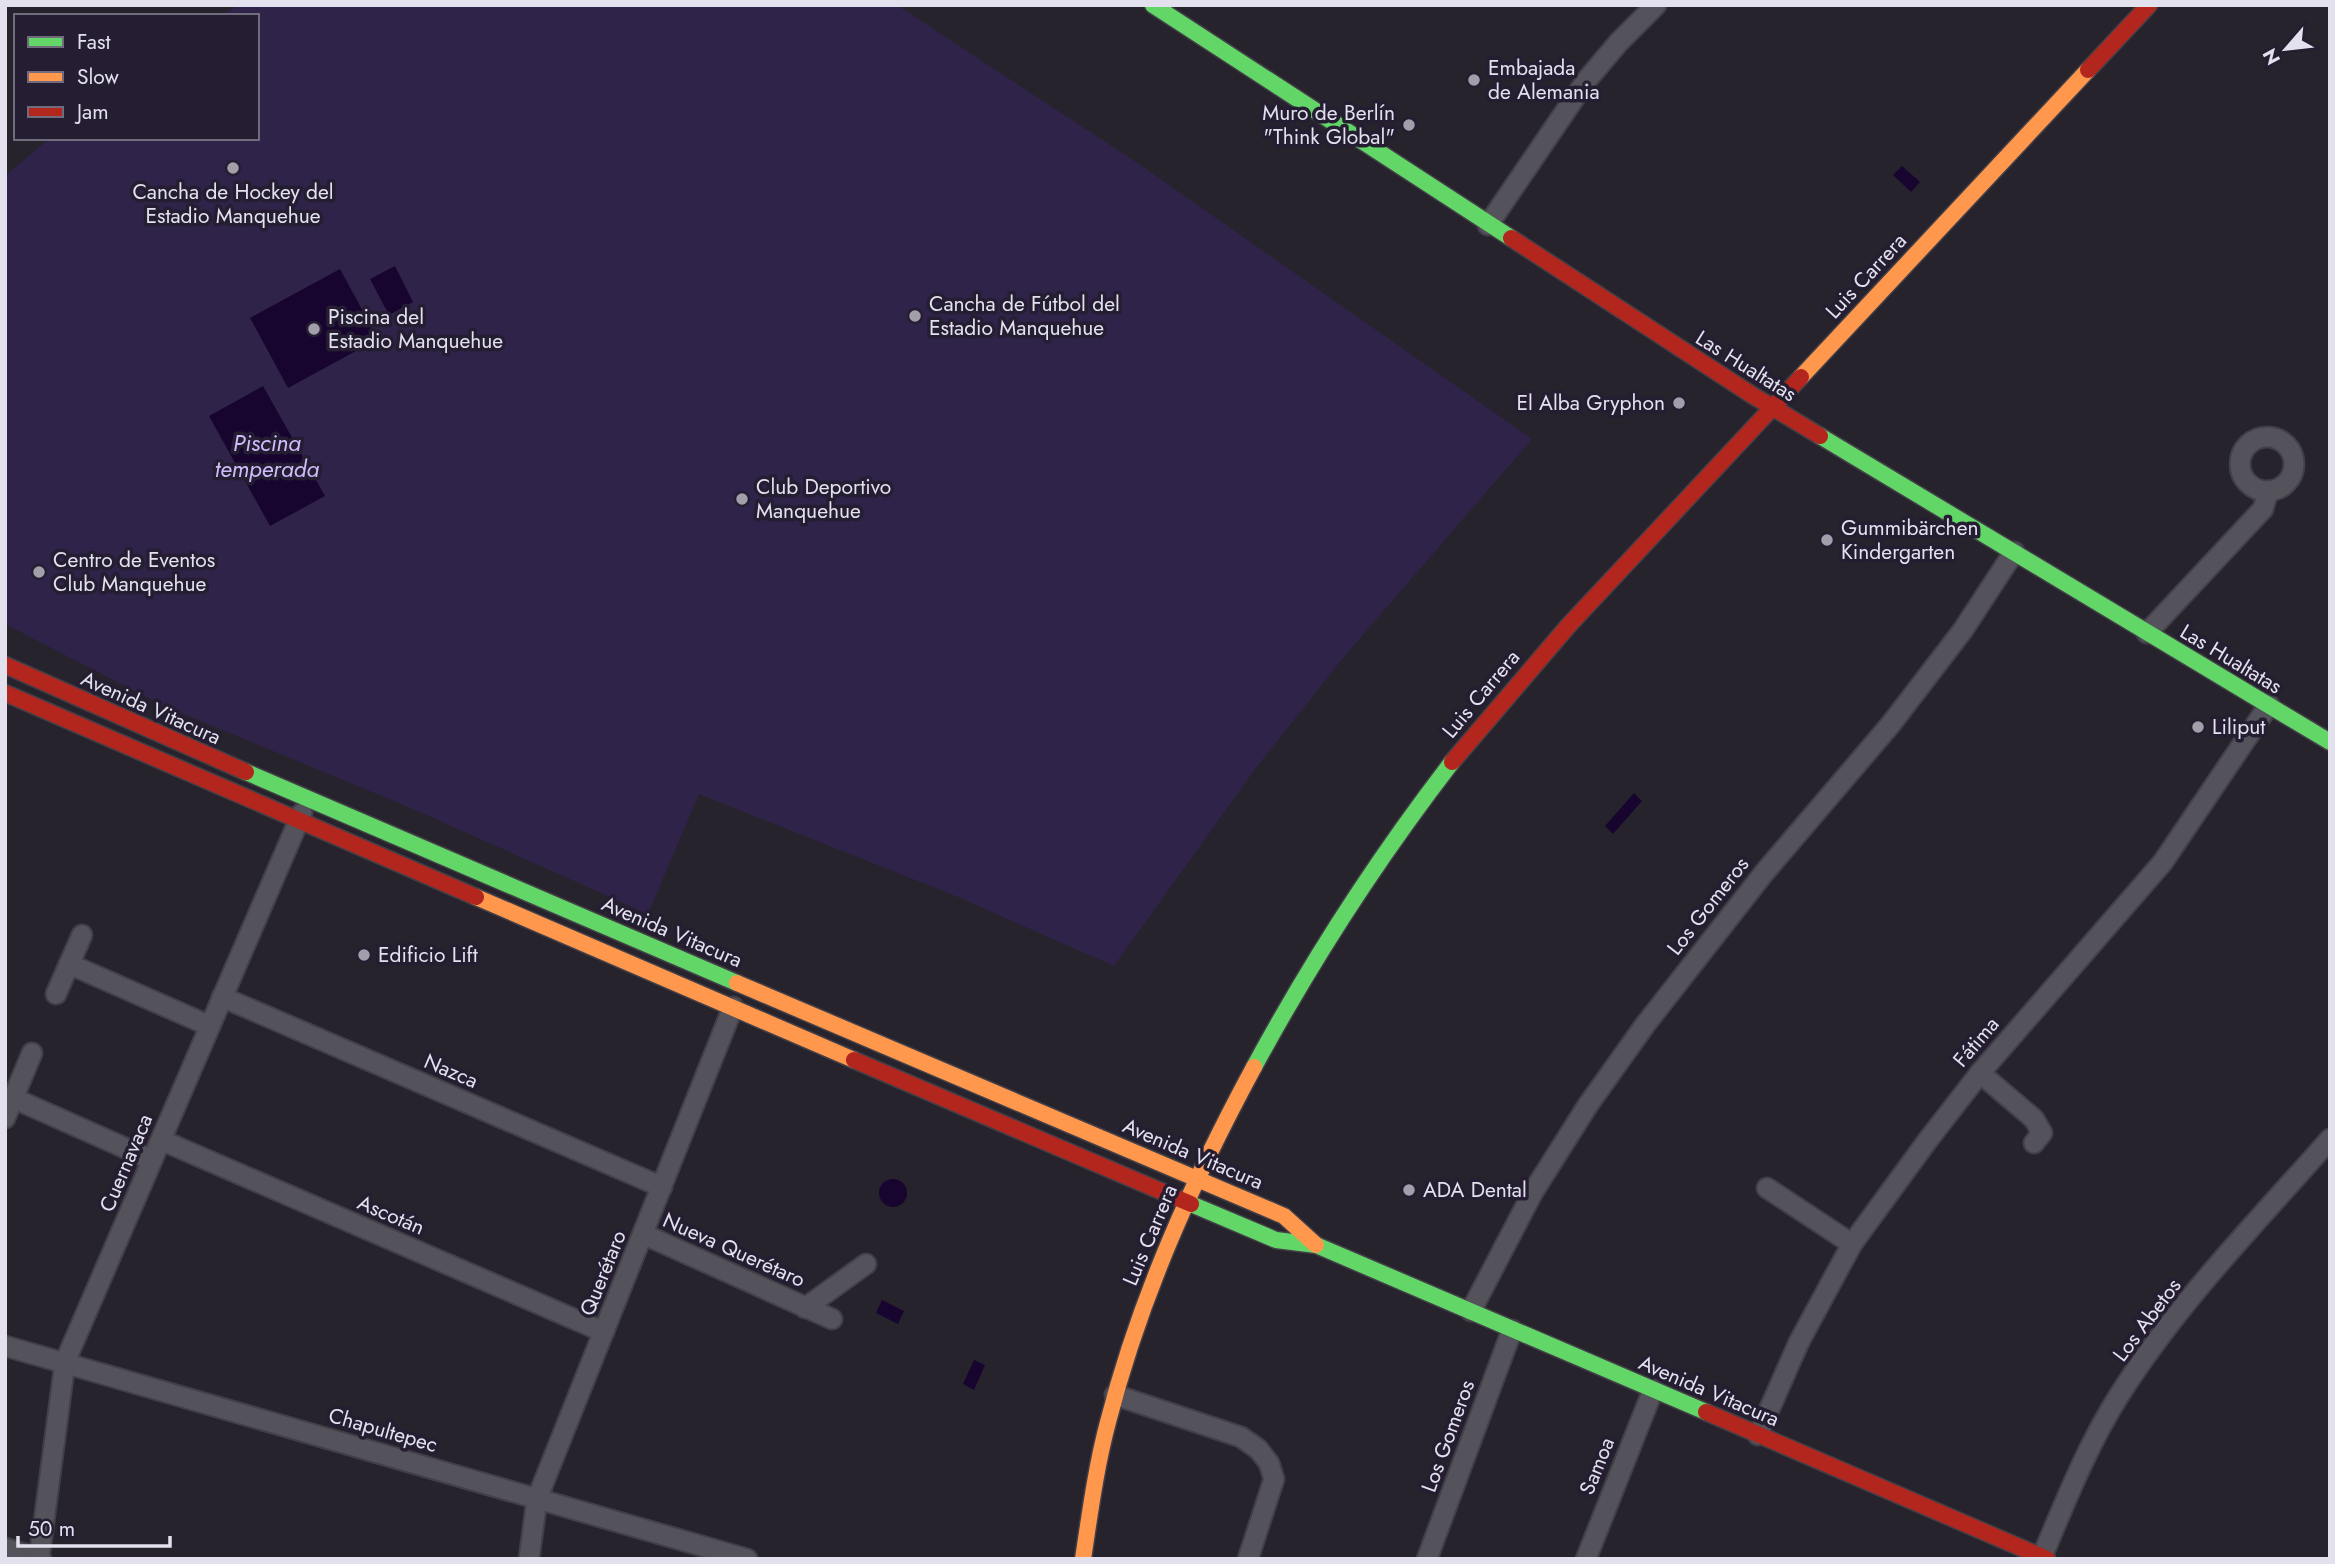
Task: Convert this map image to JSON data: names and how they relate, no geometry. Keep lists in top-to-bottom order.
{
  "streets": {
    "main road": ["Luis Carrera", "Las Hualtatas", "Avenida Vitacura"],
    "street": [
      "Los Gomeros",
      "Fátima",
      "Nazca",
      "Cuernavaca",
      "Ascotán",
      "Nueva Querétaro",
      "Querétaro",
      "Los Abetos",
      "Chapultepec",
      "Samoa"
    ]
  },
  "crossings": [
    ["Luis Carrera", "Las Hualtatas"],
    ["Luis Carrera", "Avenida Vitacura"],
    ["Las Hualtatas", "Los Gomeros"],
    ["Las Hualtatas", "Fátima"],
    ["Avenida Vitacura", "Los Gomeros"],
    ["Avenida Vitacura", "Fátima"],
    ["Avenida Vitacura", "Cuernavaca"],
    ["Avenida Vitacura", "Querétaro"],
    ["Avenida Vitacura", "Los Abetos"],
    ["Avenida Vitacura", "Samoa"],
    ["Nazca", "Cuernavaca"],
    ["Nazca", "Querétaro"],
    ["Cuernavaca", "Ascotán"],
    ["Cuernavaca", "Chapultepec"],
    ["Ascotán", "Querétaro"],
    ["Nueva Querétaro", "Querétaro"],
    ["Querétaro", "Chapultepec"]
  ],
  "water": ["Piscina temperada"],
  "places": [
    "Embajada de Alemania",
    "Muro de Berlín \"Think Global\"",
    "Cancha de Hockey del Estadio Manquehue",
    "Cancha de Fútbol del Estadio Manquehue",
    "Piscina del Estadio Manquehue",
    "El Alba Gryphon",
    "Club Deportivo Manquehue",
    "Gummibärchen Kindergarten",
    "Centro de Eventos Club Manquehue",
    "Liliput",
    "Edificio Lift",
    "ADA Dental"
  ],
  "legend": ["Fast", "Slow", "Jam"],
  "scale_bar": "50 m",
  "north": "bottom left"
}
